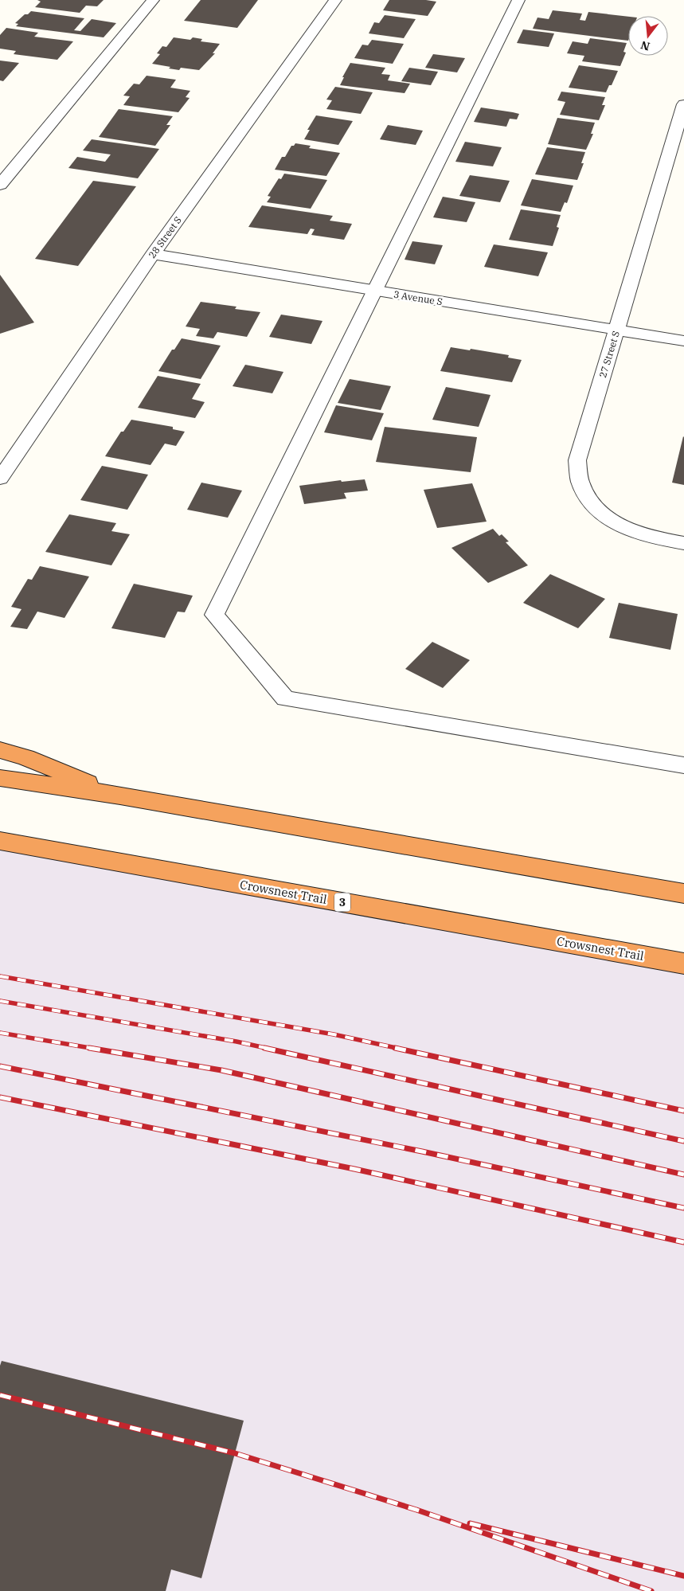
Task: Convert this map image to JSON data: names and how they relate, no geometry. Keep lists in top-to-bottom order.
{
  "streets": {
    "highway": ["Crowsnest Trail", "3"],
    "street": ["28 Street S", "3 Avenue S", "27 Street S"]
  },
  "crossings": [
    ["28 Street S", "3 Avenue S"],
    ["3 Avenue S", "27 Street S"]
  ],
  "north": "bottom"
}
